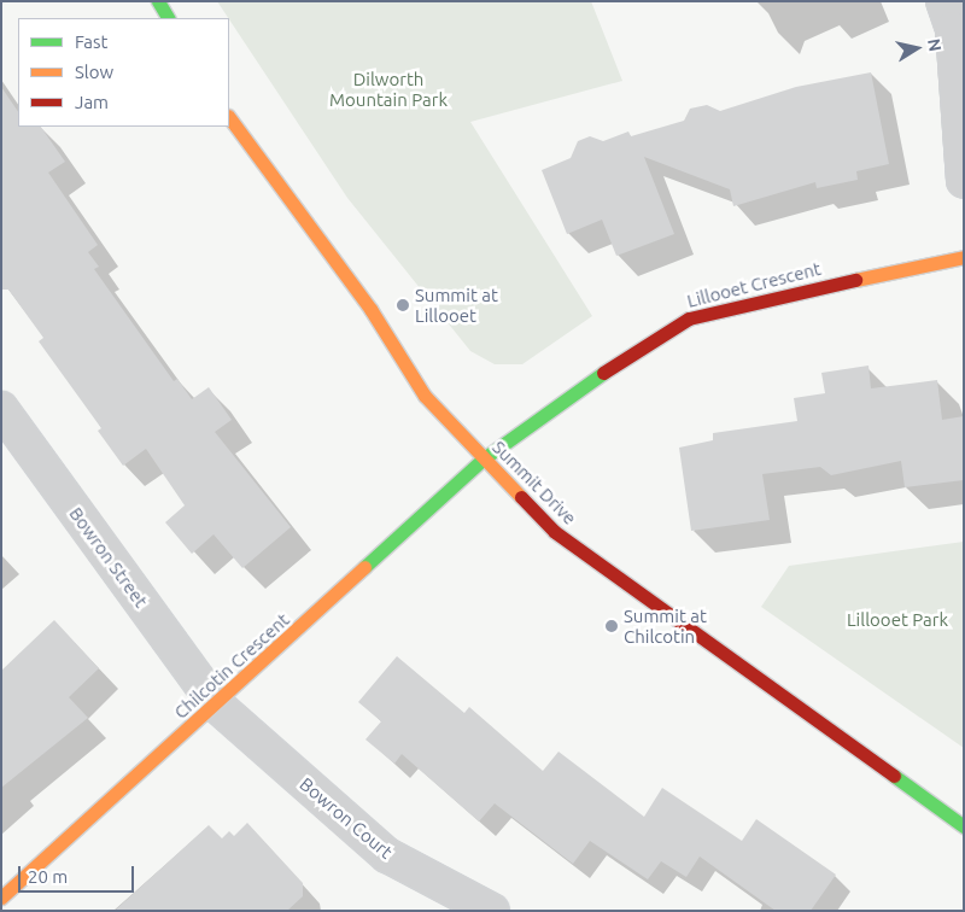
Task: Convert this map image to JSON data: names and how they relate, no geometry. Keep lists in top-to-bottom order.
{
  "streets": {
    "street": [
      "Lillooet Crescent",
      "Summit Drive",
      "Bowron Street",
      "Chilcotin Crescent",
      "Bowron Court"
    ]
  },
  "crossings": [
    ["Lillooet Crescent", "Summit Drive"],
    ["Lillooet Crescent", "Chilcotin Crescent"],
    ["Summit Drive", "Chilcotin Crescent"],
    ["Bowron Street", "Chilcotin Crescent"],
    ["Bowron Street", "Bowron Court"],
    ["Chilcotin Crescent", "Bowron Court"]
  ],
  "parks": ["Dilworth Mountain Park", "Lillooet Park"],
  "places": ["Summit at Lillooet", "Summit at Chilcotin"],
  "legend": ["Fast", "Slow", "Jam"],
  "scale_bar": "20 m",
  "north": "right"
}
